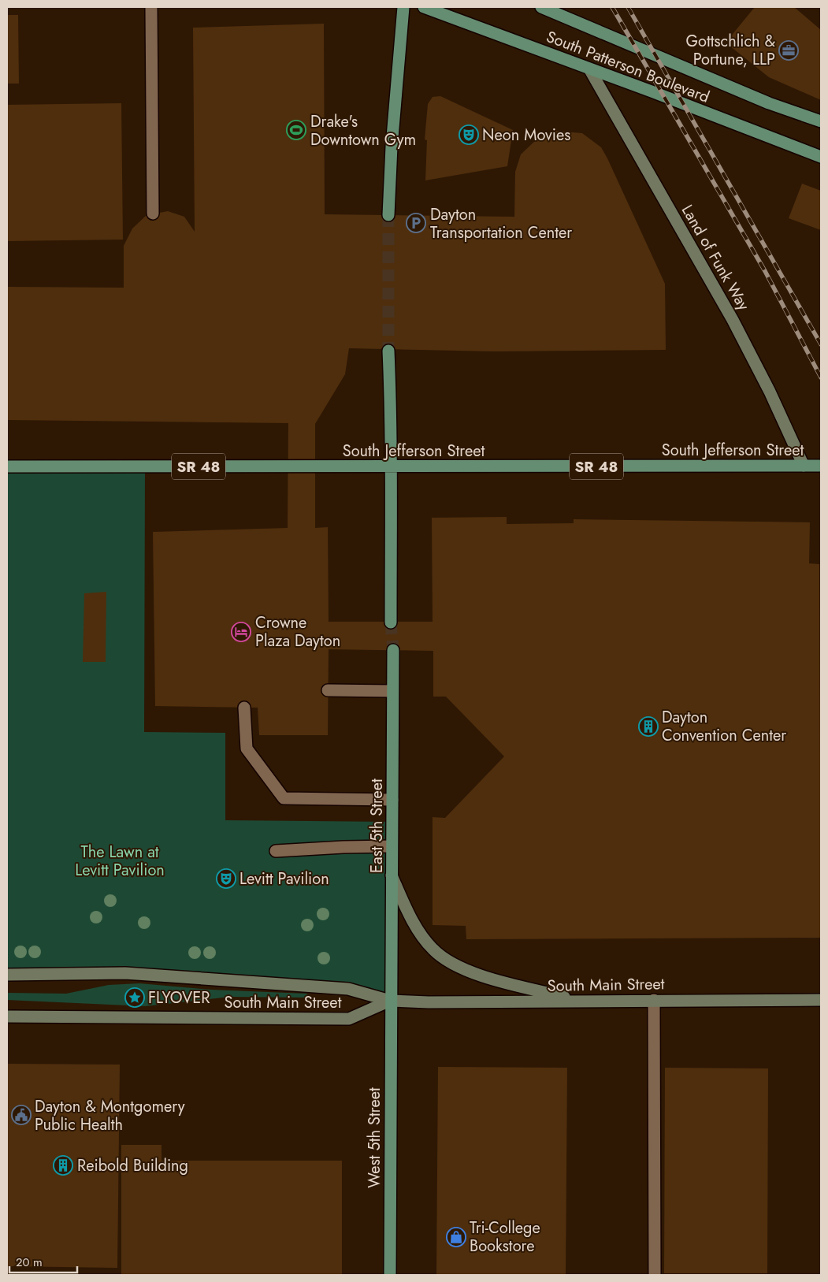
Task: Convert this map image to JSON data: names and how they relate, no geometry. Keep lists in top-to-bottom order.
{
  "streets": {
    "main road": [
      "South Patterson Boulevard",
      "South Jefferson Street",
      "SR 48",
      "East 5th Street",
      "West 5th Street"
    ],
    "street": ["Land of Funk Way", "South Main Street"]
  },
  "crossings": [
    ["South Patterson Boulevard", "Land of Funk Way"],
    ["Land of Funk Way", "South Jefferson Street"],
    ["East 5th Street", "South Main Street"],
    ["East 5th Street", "West 5th Street"],
    ["South Main Street", "West 5th Street"]
  ],
  "parks": ["The Lawn at Levitt Pavilion"],
  "places": {
    "office": ["Gottschlich & Portune, LLP"],
    "sports": ["Drake's Downtown Gym"],
    "theatre": ["Neon Movies", "Levitt Pavilion"],
    "parking": ["Dayton Transportation Center"],
    "hotel": ["Crowne Plaza Dayton"],
    "building": ["Dayton Convention Center", "Reibold Building"],
    "place": ["FLYOVER"],
    "public building": ["Dayton & Montgomery Public Health"],
    "shop": ["Tri-College Bookstore"]
  },
  "scale_bar": "20 m"
}
